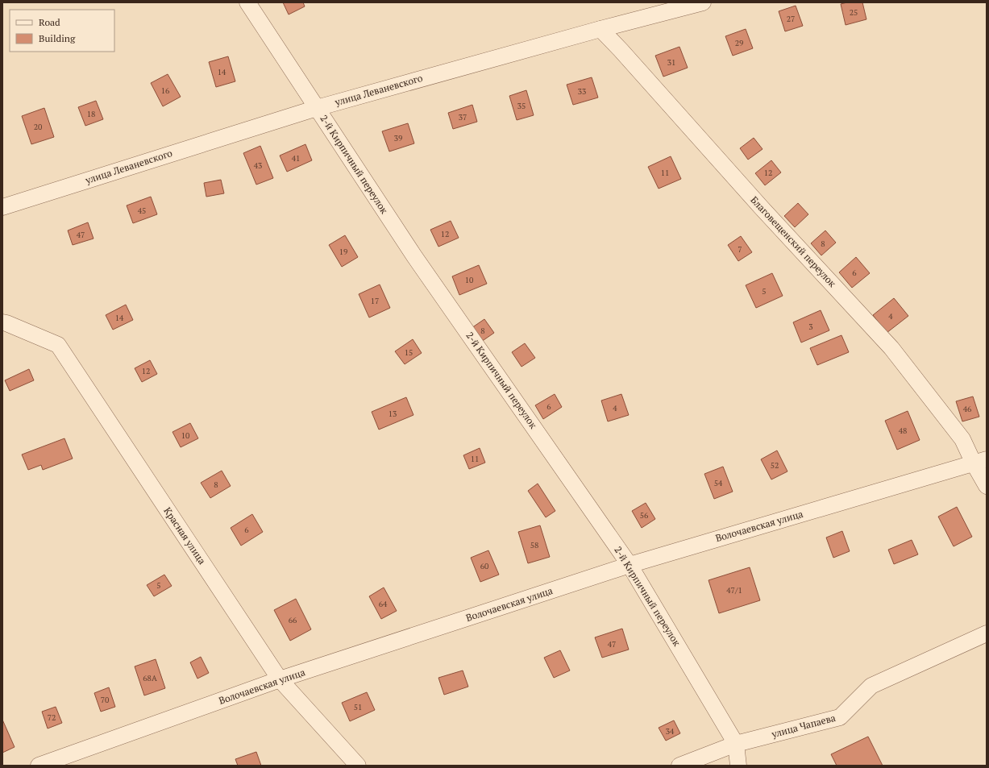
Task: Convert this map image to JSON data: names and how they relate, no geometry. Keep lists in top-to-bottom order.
{
  "streets": {
    "street": [
      "улица Леваневского",
      "2-й Кирпичный переулок",
      "Благовещенский переулок",
      "Волочаевская улица",
      "Красная улица",
      "улица Чапаева"
    ]
  },
  "crossings": [
    ["улица Леваневского", "2-й Кирпичный переулок"],
    ["улица Леваневского", "Благовещенский переулок"],
    ["2-й Кирпичный переулок", "Волочаевская улица"],
    ["2-й Кирпичный переулок", "улица Чапаева"],
    ["Благовещенский переулок", "Волочаевская улица"],
    ["Волочаевская улица", "Красная улица"]
  ],
  "house_numbers": [
    "25",
    "27",
    "29",
    "31",
    "14",
    "16",
    "33",
    "35",
    "18",
    "37",
    "20",
    "39",
    "41",
    "43",
    "11",
    "12",
    "45",
    "12",
    "47",
    "8",
    "7",
    "19",
    "6",
    "10",
    "5",
    "17",
    "4",
    "14",
    "3",
    "8",
    "15",
    "12",
    "6",
    "4",
    "46",
    "13",
    "48",
    "10",
    "11",
    "52",
    "54",
    "8",
    "56",
    "6",
    "58",
    "60",
    "5",
    "47/1",
    "64",
    "66",
    "47",
    "68А",
    "70",
    "51",
    "72",
    "34"
  ],
  "legend": ["Road", "Building"]
}
